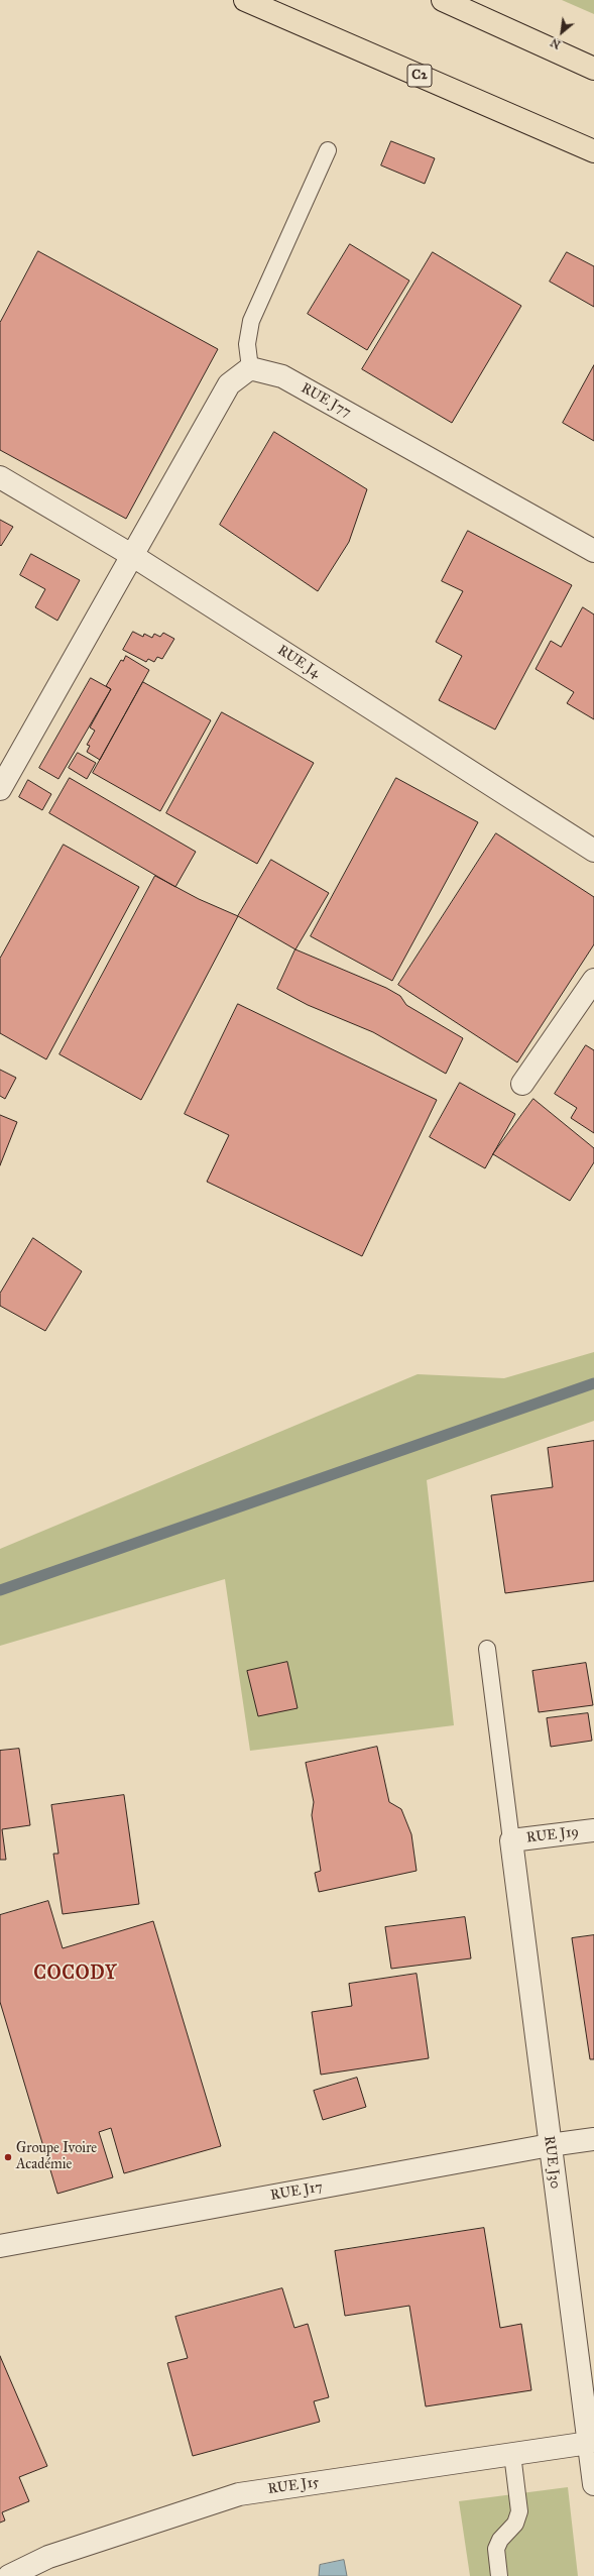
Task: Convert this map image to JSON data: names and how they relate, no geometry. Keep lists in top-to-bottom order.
{
  "streets": {
    "highway": ["C2"],
    "street": [
      "RUE J77",
      "RUE J4",
      "RUE J19",
      "RUE J30",
      "RUE J17",
      "RUE J15"
    ]
  },
  "crossings": [
    ["RUE J19", "RUE J30"],
    ["RUE J30", "RUE J17"],
    ["RUE J30", "RUE J15"]
  ],
  "districts": ["COCODY"],
  "places": ["Groupe Ivoire Académie"],
  "north": "bottom left"
}
